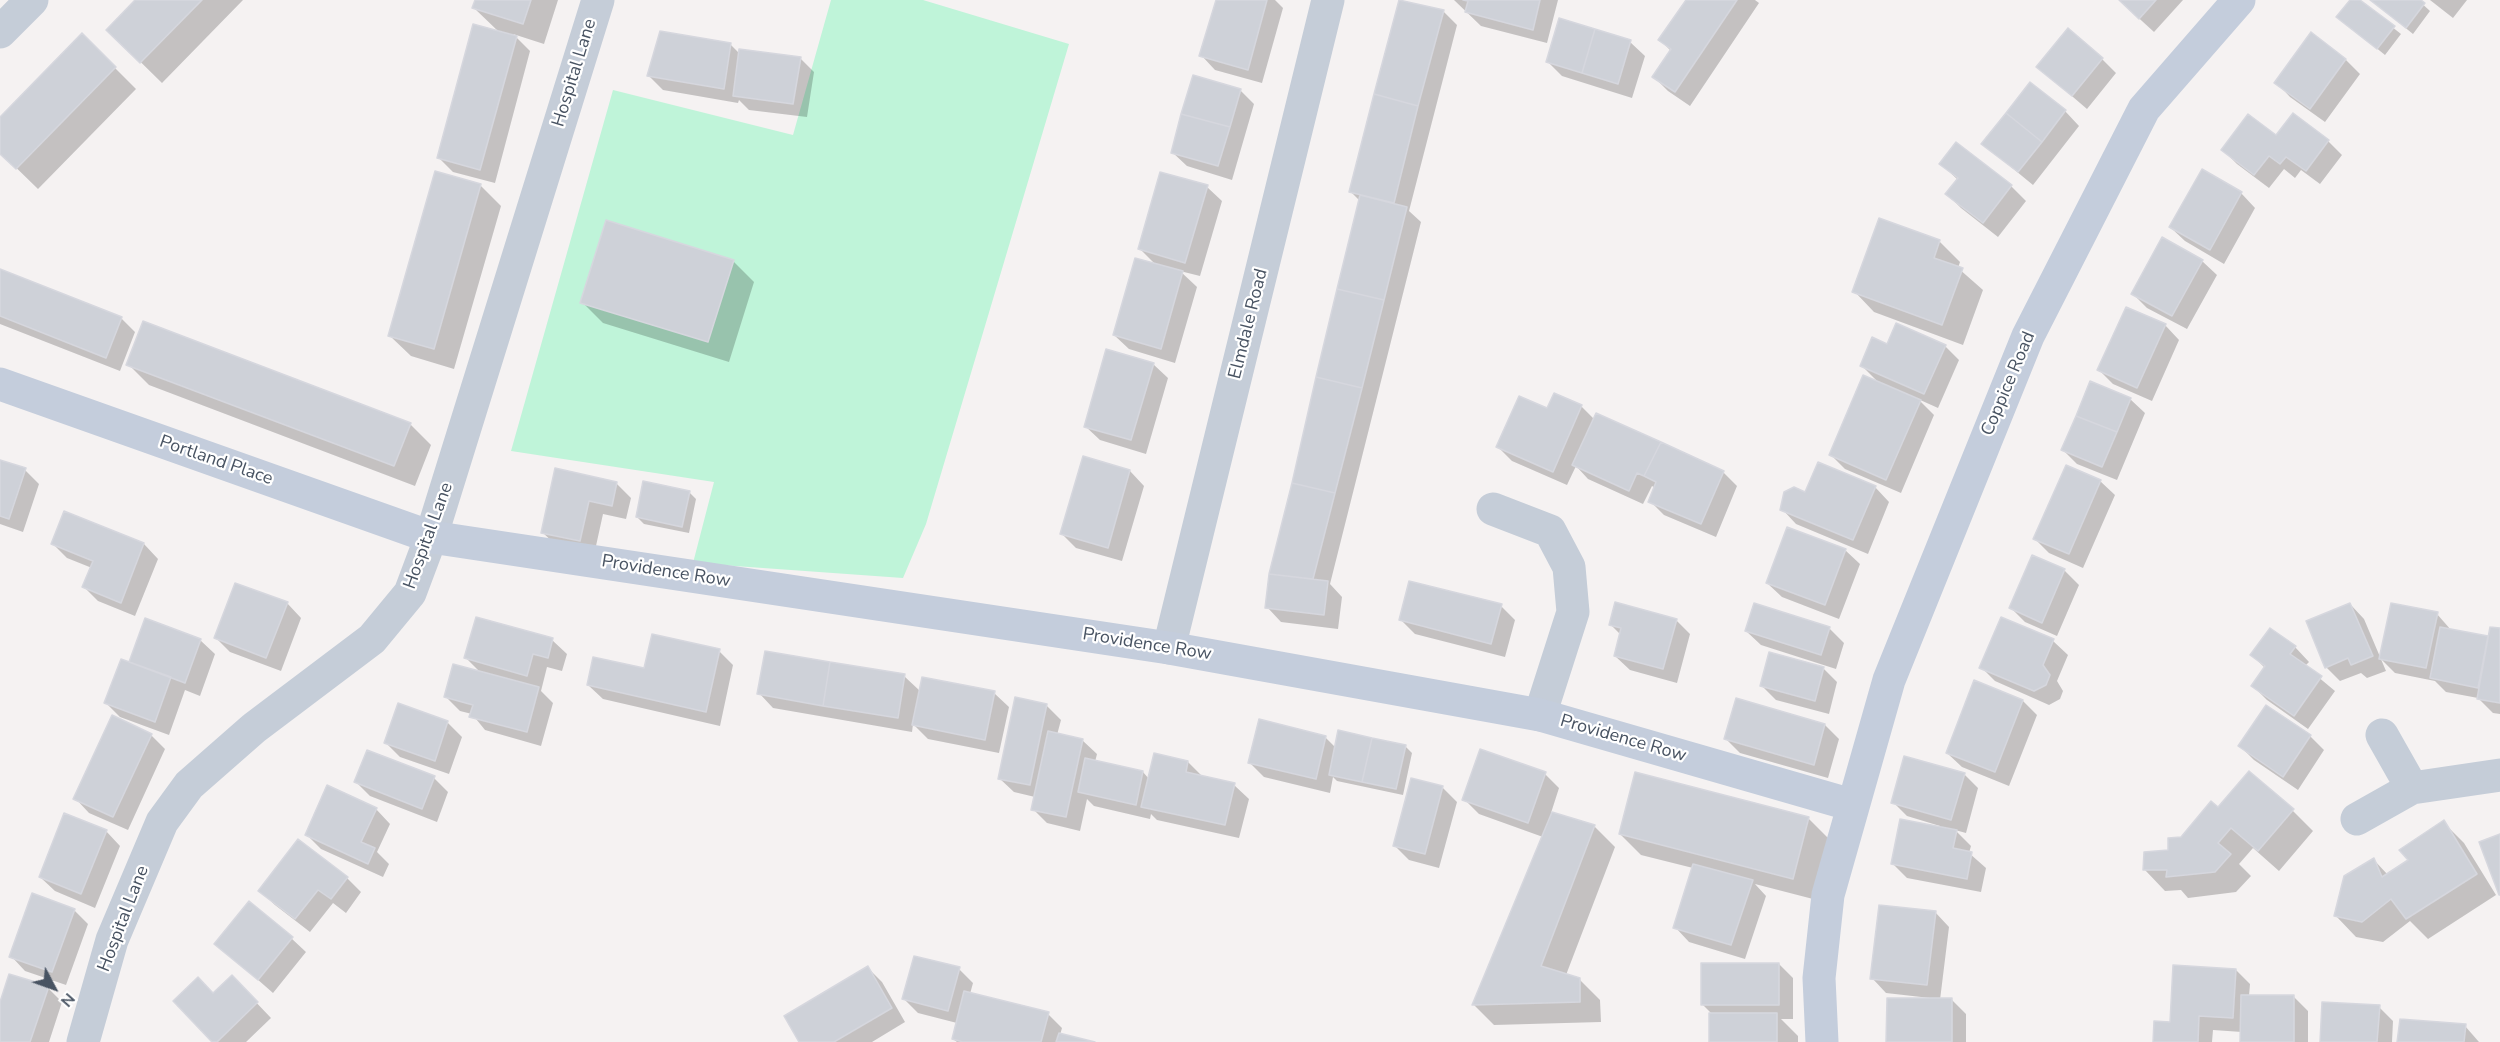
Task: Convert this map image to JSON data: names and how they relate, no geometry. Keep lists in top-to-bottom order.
{
  "streets": {
    "street": [
      "Hospital Lane",
      "Elmdale Road",
      "Coppice Road",
      "Portland Place",
      "Providence Row"
    ]
  },
  "crossings": [
    ["Hospital Lane", "Portland Place"],
    ["Hospital Lane", "Providence Row"],
    ["Elmdale Road", "Providence Row"],
    ["Coppice Road", "Providence Row"],
    ["Portland Place", "Providence Row"]
  ],
  "north": "bottom right"
}
